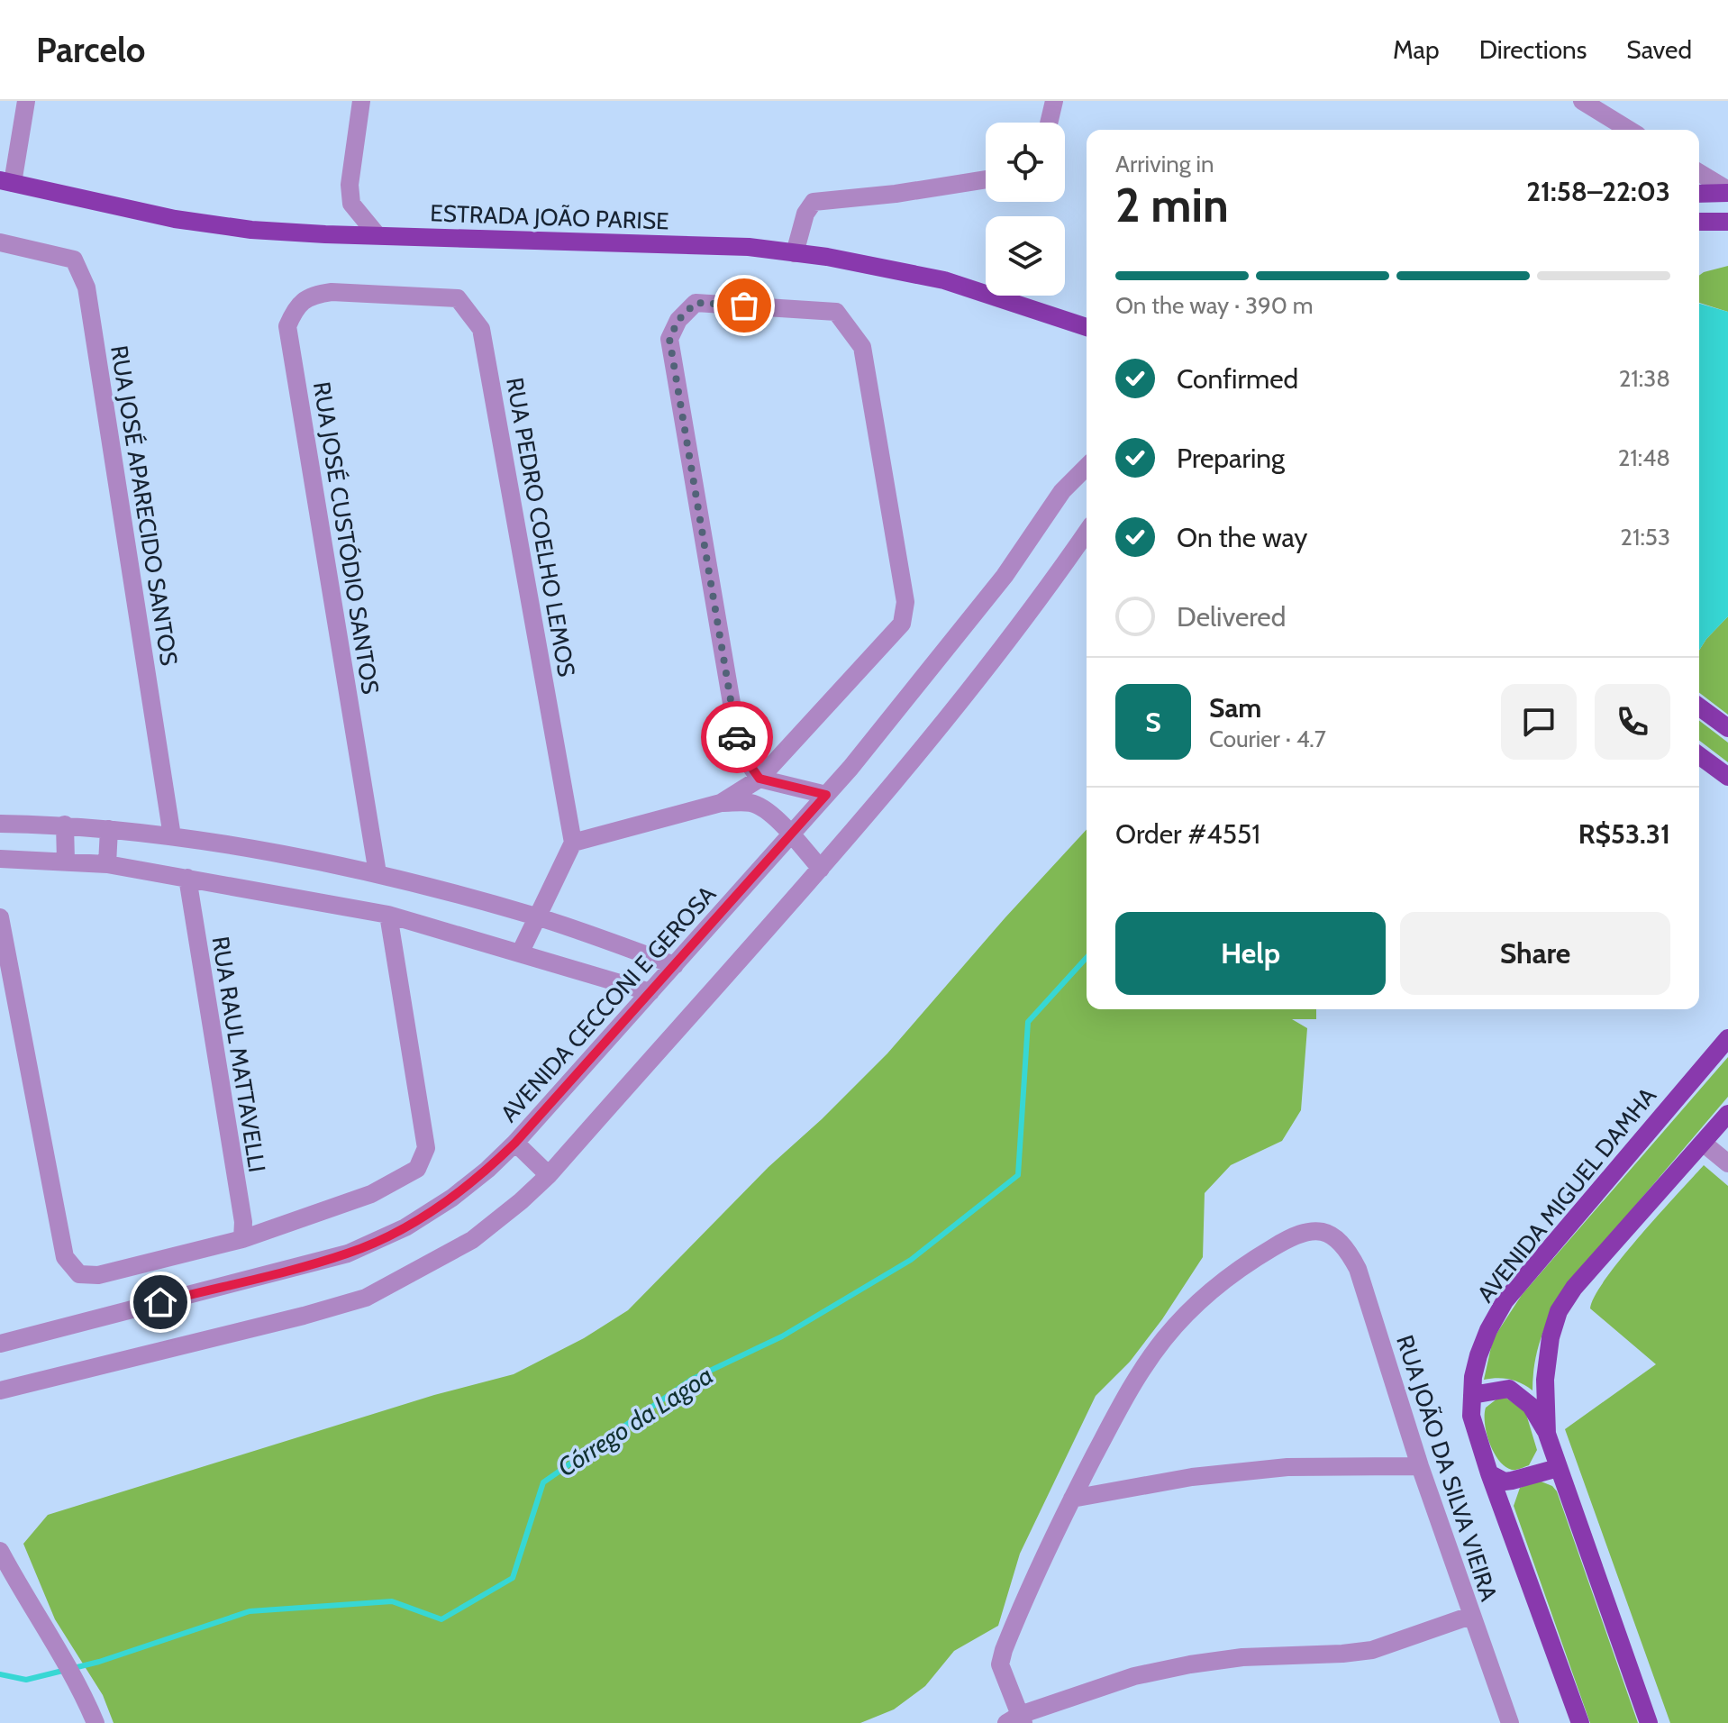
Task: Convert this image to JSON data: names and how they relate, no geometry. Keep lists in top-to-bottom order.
{
  "streets": {
    "main road": ["ESTRADA JOÃO PARISE", "AVENIDA MIGUEL DAMHA"],
    "street": [
      "RUA JOSÉ APARECIDO SANTOS",
      "RUA PEDRO COELHO LEMOS",
      "RUA JOSÉ CUSTÓDIO SANTOS",
      "AVENIDA CECCONI E GEROSA",
      "RUA RAUL MATTAVELLI",
      "RUA JOÃO DA SILVA VIEIRA"
    ]
  },
  "crossings": [
    ["RUA PEDRO COELHO LEMOS", "RUA JOSÉ CUSTÓDIO SANTOS"]
  ],
  "water": ["Córrego da Lagoa"],
  "page": {
    "header": "Parcelo",
    "nav": ["Map", "Directions", "Saved"],
    "heading": ["2 min", "Arriving in", "21:58–22:03"],
    "panel": [
      "Sam",
      "Courier · 4.7",
      "Order #4551",
      "R$53.31"
    ],
    "bar": "On the way · 390 m",
    "list": [
      ["Confirmed", "21:38"],
      ["Preparing", "21:48"],
      ["On the way", "21:53"],
      "Delivered"
    ],
    "round": "S",
    "buttons": ["Help", "Share"]
  }
}
